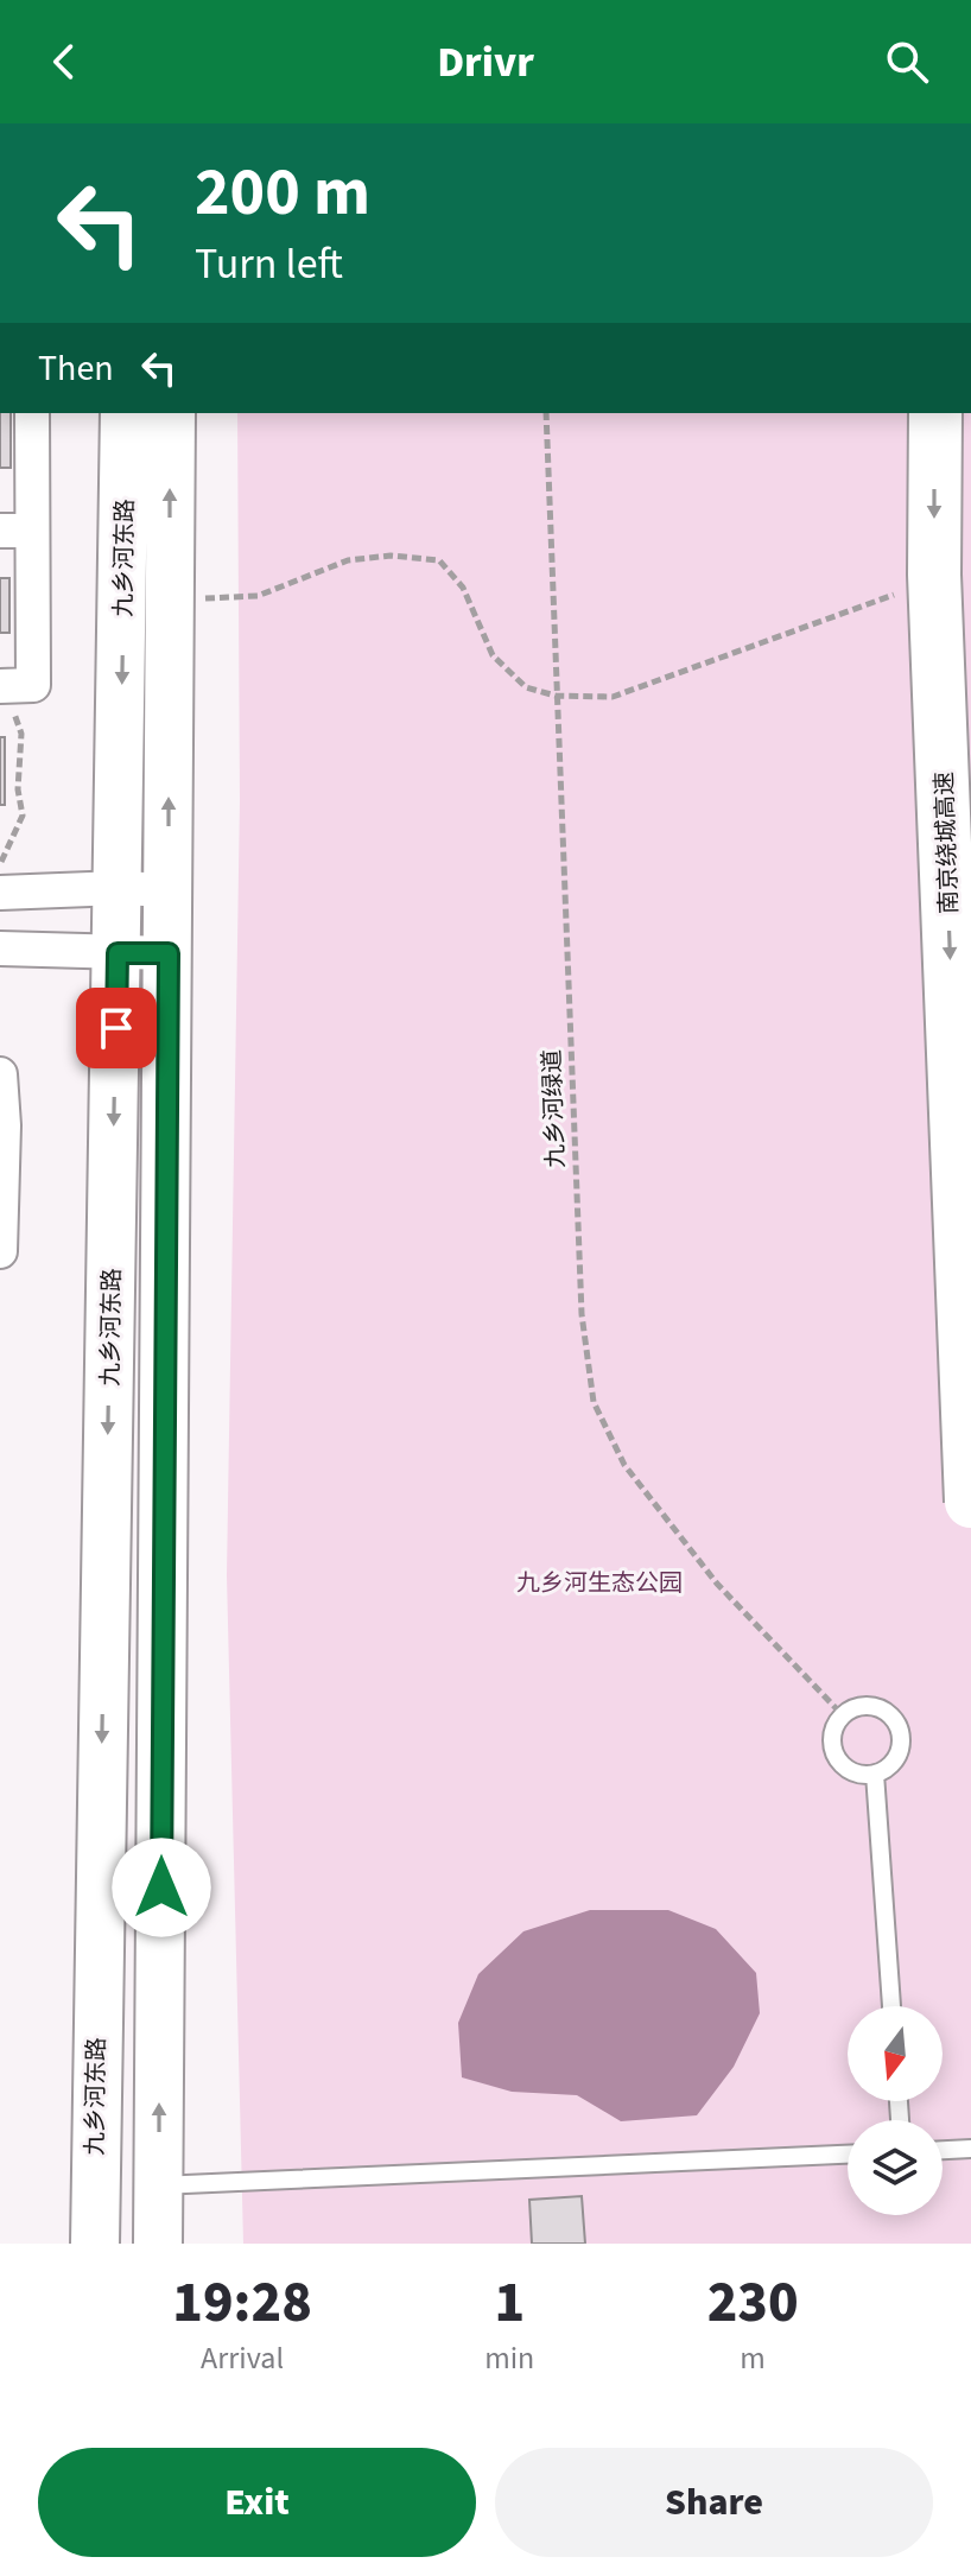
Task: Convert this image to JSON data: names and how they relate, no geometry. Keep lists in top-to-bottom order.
{
  "streets": {
    "highway": ["南京绕城高速"],
    "main road": ["九乡河东路"],
    "path": ["九乡河绿道"]
  },
  "one_way": ["南京绕城高速"],
  "parks": ["九乡河生态公园"],
  "north": "bottom",
  "page": {
    "header": "Drivr",
    "turn": ["200 m", "Turn left"],
    "then": "Then",
    "eta": [
      "19:28",
      "Arrival",
      "1",
      "min",
      "230",
      "m"
    ],
    "buttons": ["Exit", "Share"]
  }
}
